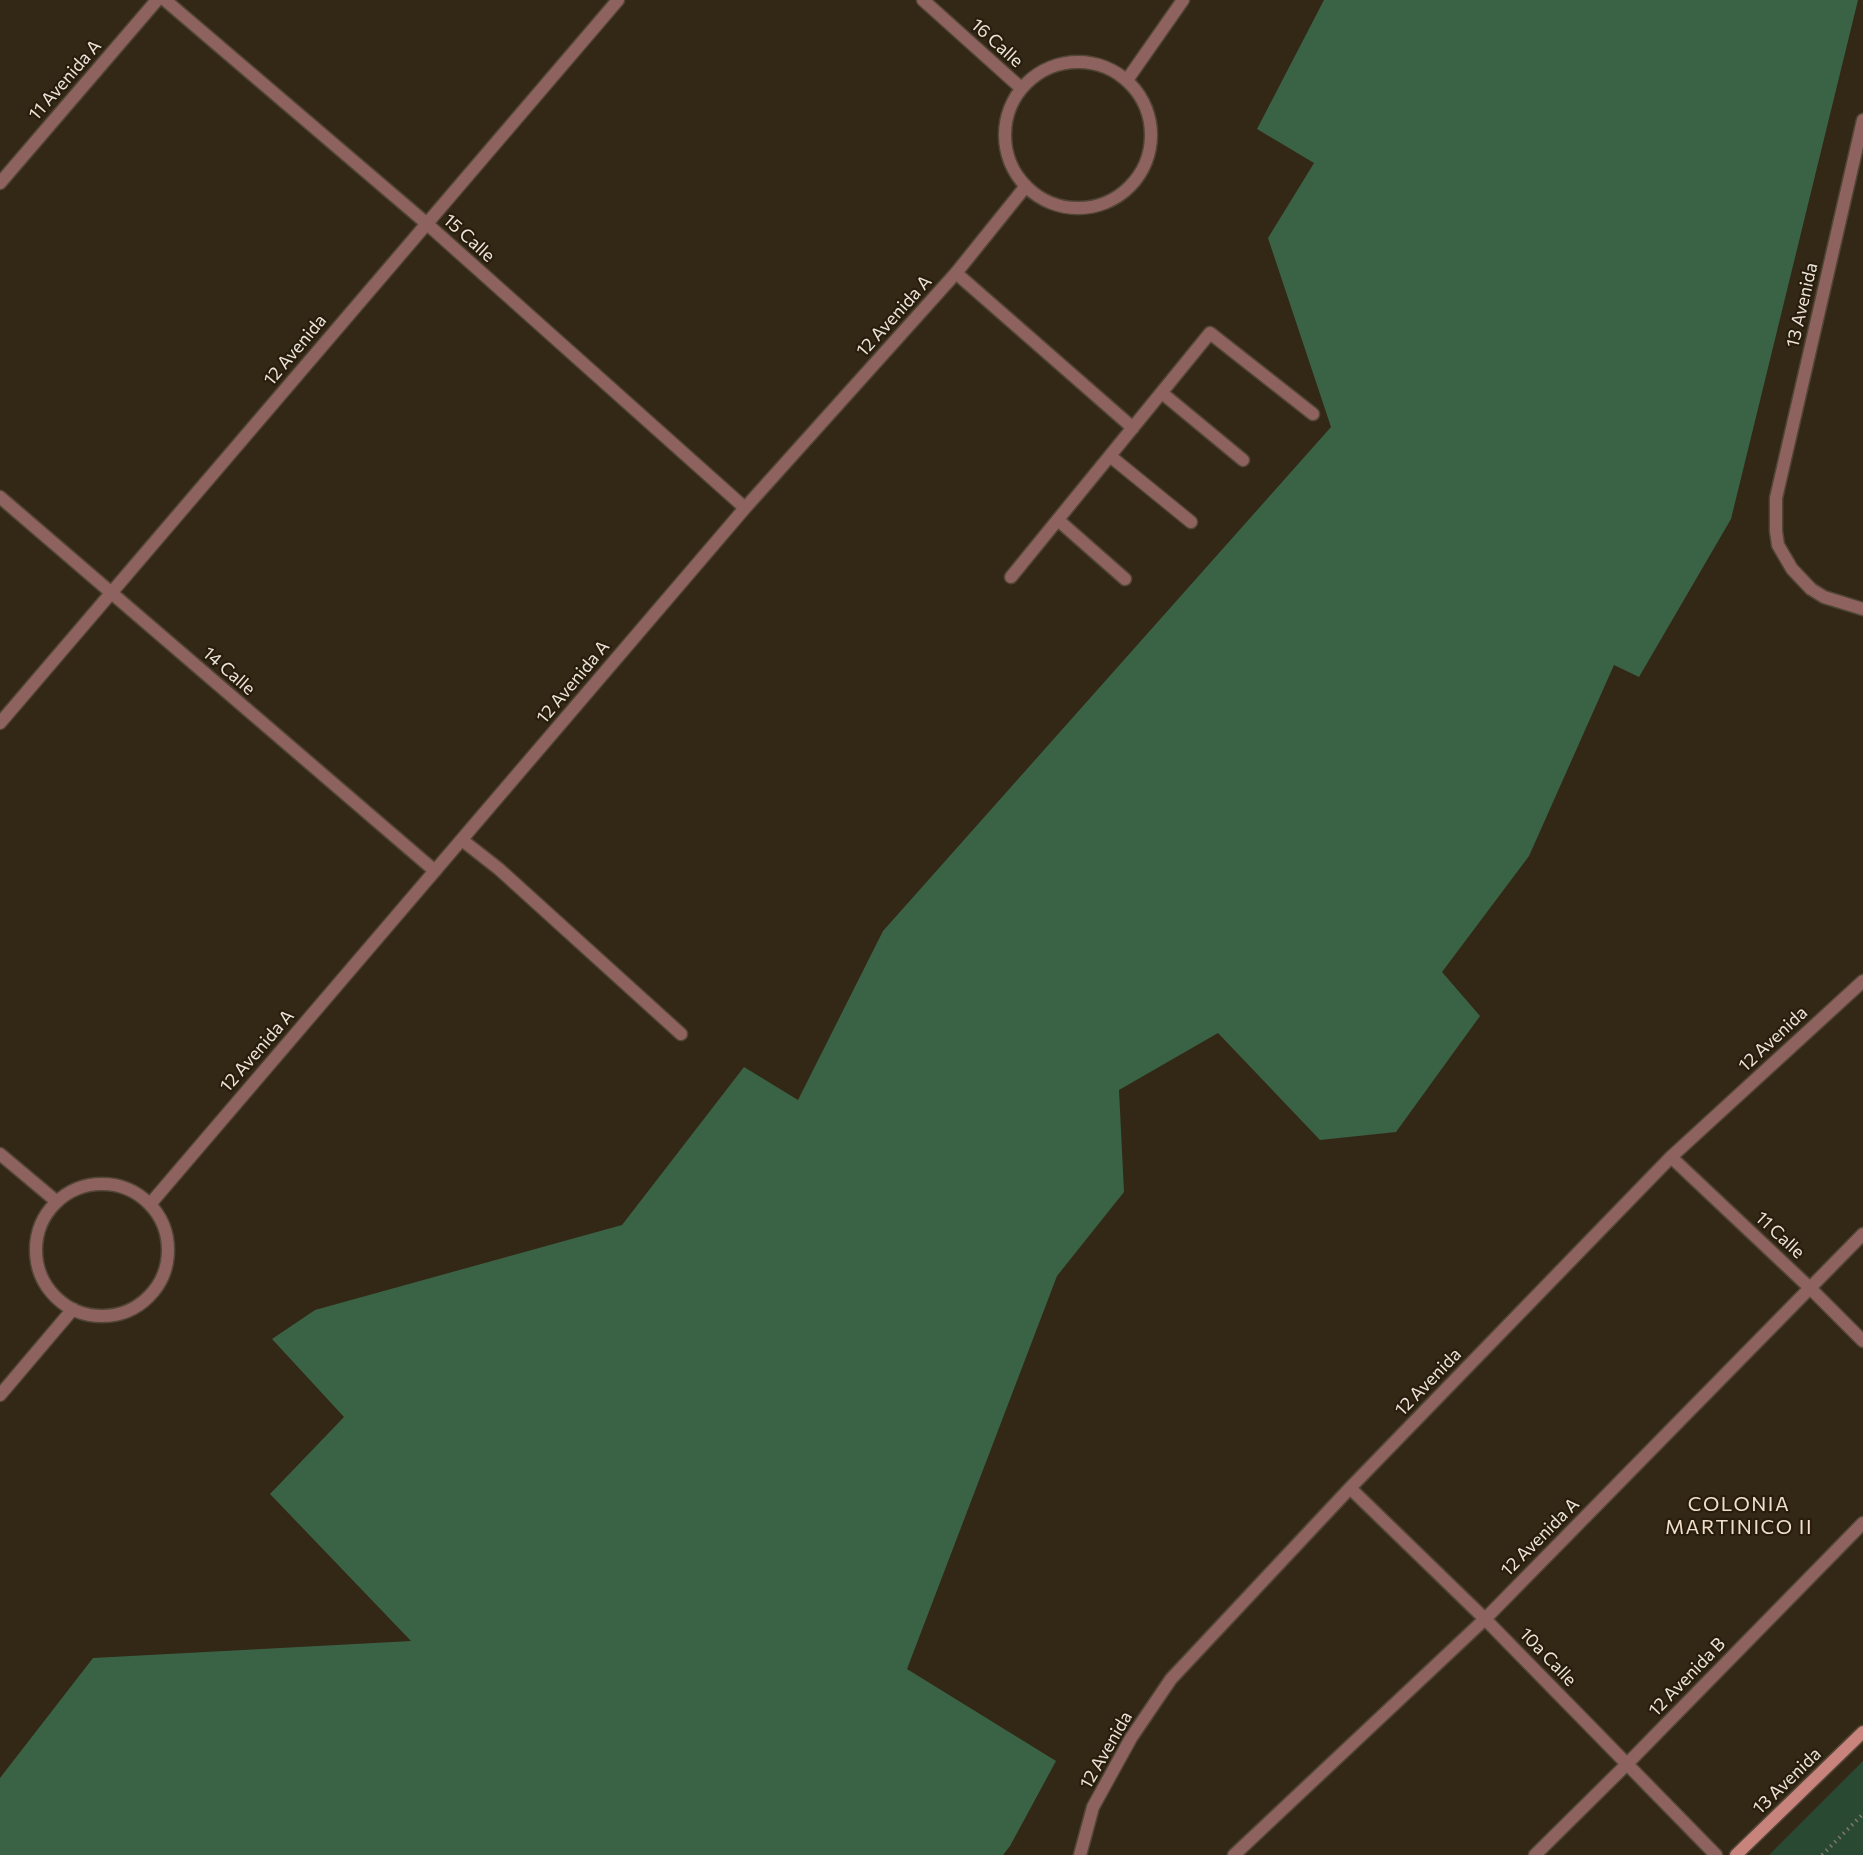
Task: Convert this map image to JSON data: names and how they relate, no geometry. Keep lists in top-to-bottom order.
{
  "streets": {
    "street": [
      "16 Calle",
      "11 Avenida A",
      "15 Calle",
      "13 Avenida",
      "12 Avenida A",
      "12 Avenida",
      "14 Calle",
      "11 Calle",
      "10a Calle",
      "12 Avenida B"
    ]
  },
  "crossings": [
    ["16 Calle", "12 Avenida A"],
    ["15 Calle", "12 Avenida A"],
    ["15 Calle", "12 Avenida"],
    ["12 Avenida A", "14 Calle"],
    ["12 Avenida A", "11 Calle"],
    ["12 Avenida A", "10a Calle"],
    ["12 Avenida", "14 Calle"],
    ["12 Avenida", "11 Calle"],
    ["12 Avenida", "10a Calle"],
    ["10a Calle", "12 Avenida B"]
  ],
  "districts": ["COLONIA MARTINICO II"]
}
